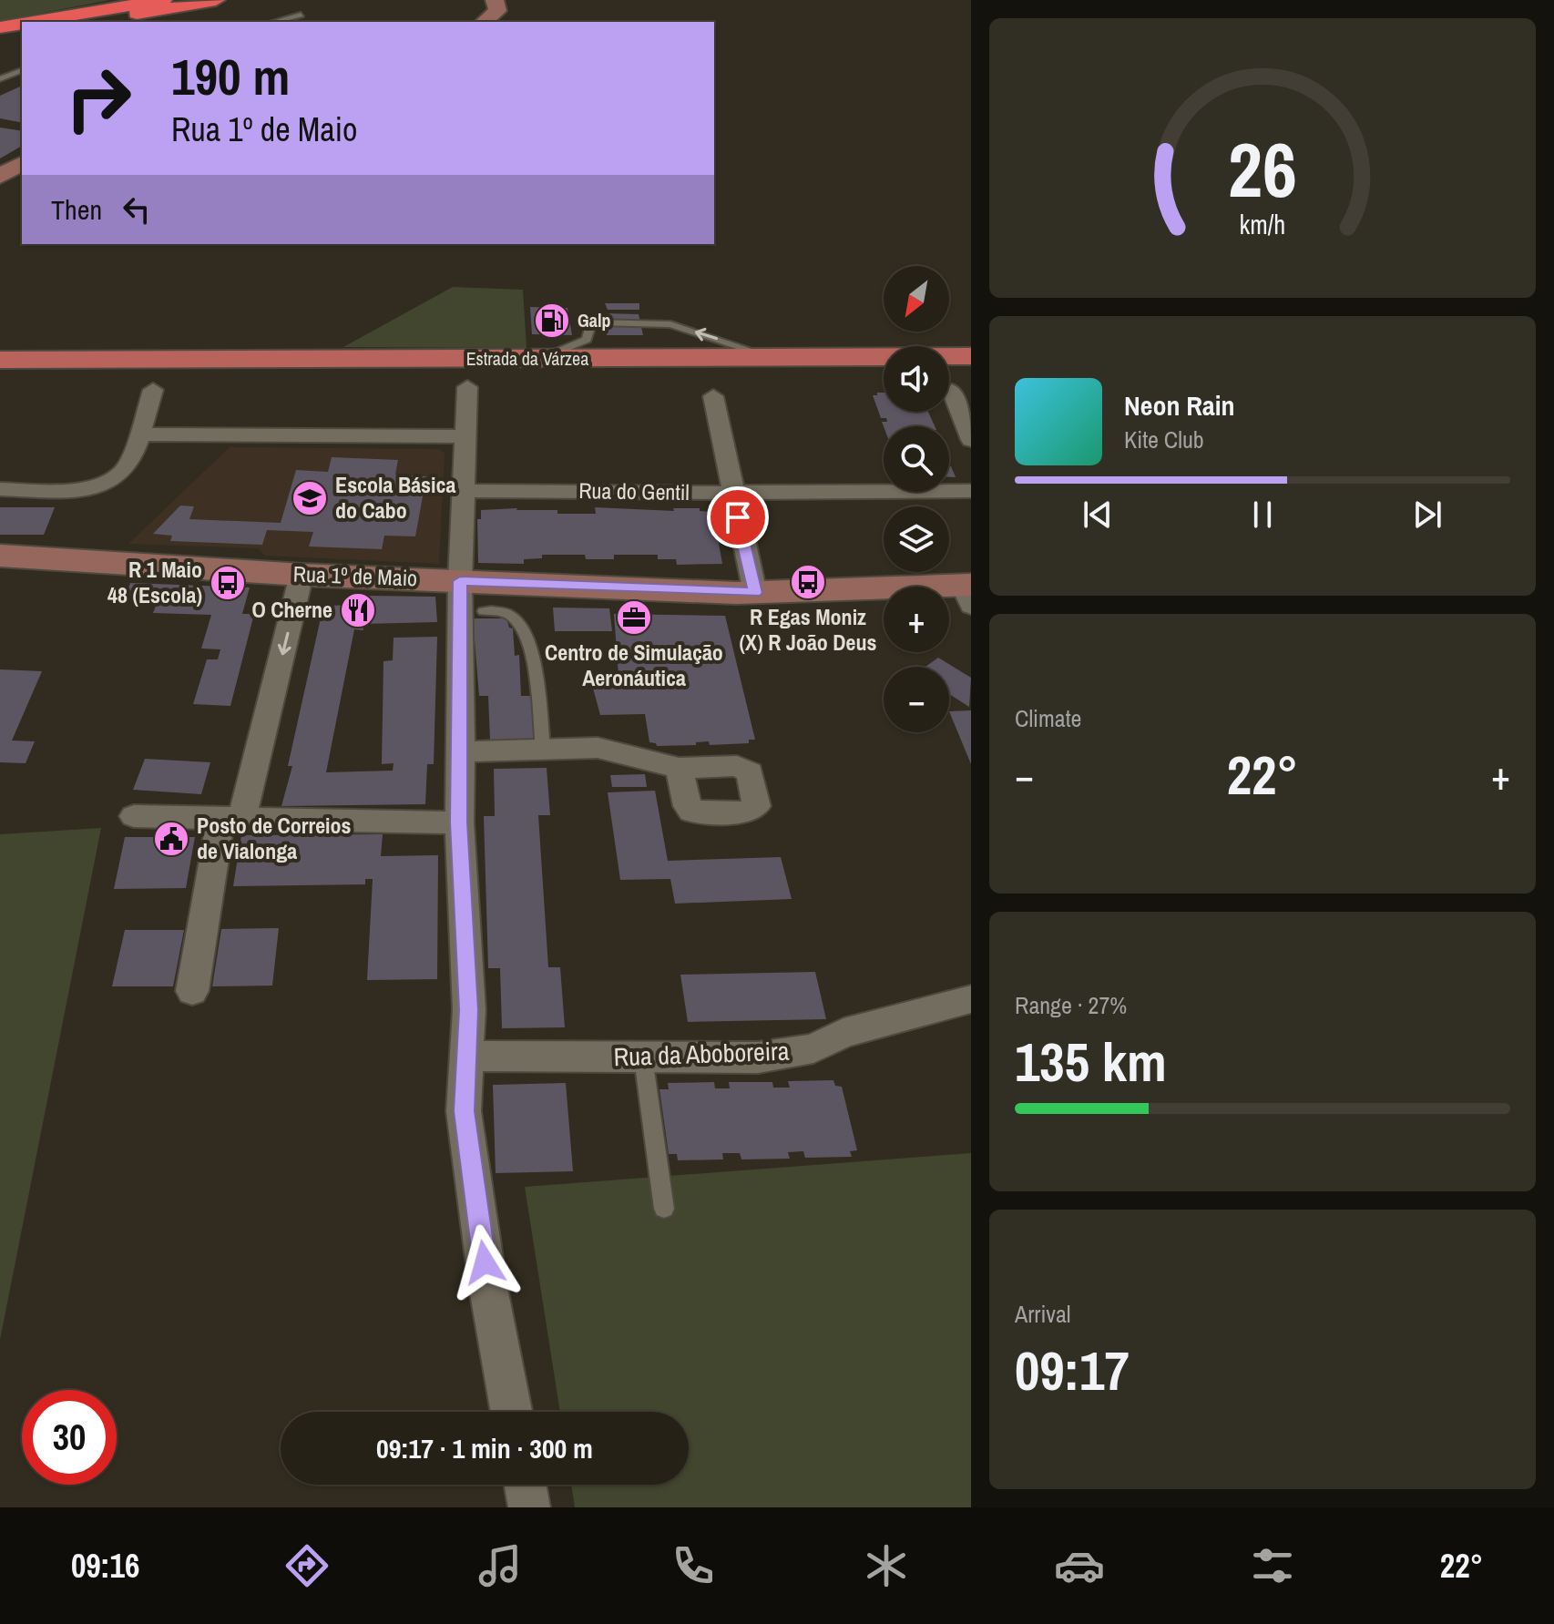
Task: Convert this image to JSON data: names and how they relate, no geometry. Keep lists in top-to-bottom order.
{
  "streets": {
    "main road": ["Estrada da Várzea"],
    "street": ["Rua do Gentil", "Rua 1º de Maio", "Rua da Aboboreira"]
  },
  "places": {
    "fuel station": ["Galp"],
    "school or university": ["Escola Básica do Cabo"],
    "bus stop": ["R Egas Moniz (X) R João Deus", "R 1 Maio 48 (Escola)"],
    "restaurant": ["O Cherne"],
    "office": ["Centro de Simulação Aeronáutica"],
    "public building": ["Posto de Correios de Vialonga"]
  },
  "north": "bottom left",
  "page": {
    "turn": ["190 m", "Rua 1º de Maio"],
    "then": "Then",
    "map_buttons": ["+", "−"],
    "song": ["Neon Rain", "Kite Club"],
    "tile": [
      "Climate",
      ["Range · 27%", "135 km"],
      ["Arrival", "09:17"]
    ],
    "heat": ["−", "22°", "+"],
    "limit": "30",
    "trip": "09:17 · 1 min · 300 m",
    "tabs": ["09:16", "22°"],
    "gauge": ["26", "km/h"]
  }
}
